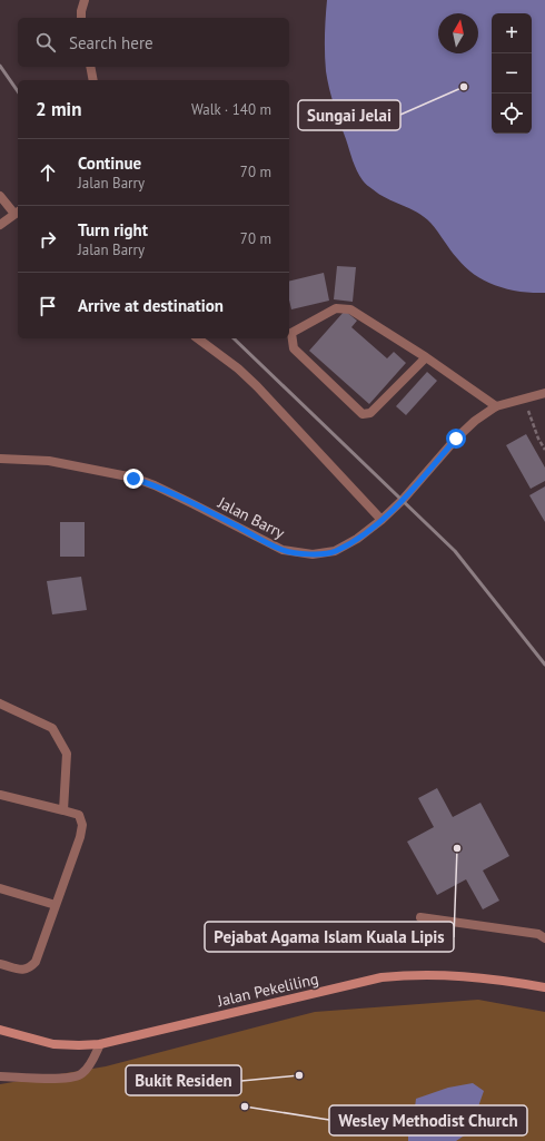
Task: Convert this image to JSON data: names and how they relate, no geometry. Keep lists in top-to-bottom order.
{
  "streets": {
    "street": ["Jalan Barry", "Jalan Pekeliling"]
  },
  "places": [
    "Sungai Jelai",
    "Pejabat Agama Islam Kuala Lipis",
    "Bukit Residen",
    "Wesley Methodist Church"
  ],
  "north": "top",
  "page": {
    "map_buttons": ["+", "−"],
    "search": "Search here",
    "heading": ["2 min", "Walk · 140 m"],
    "list": [
      ["Continue", "Jalan Barry", "70 m"],
      ["Turn right", "Jalan Barry", "70 m"],
      "Arrive at destination"
    ]
  }
}
